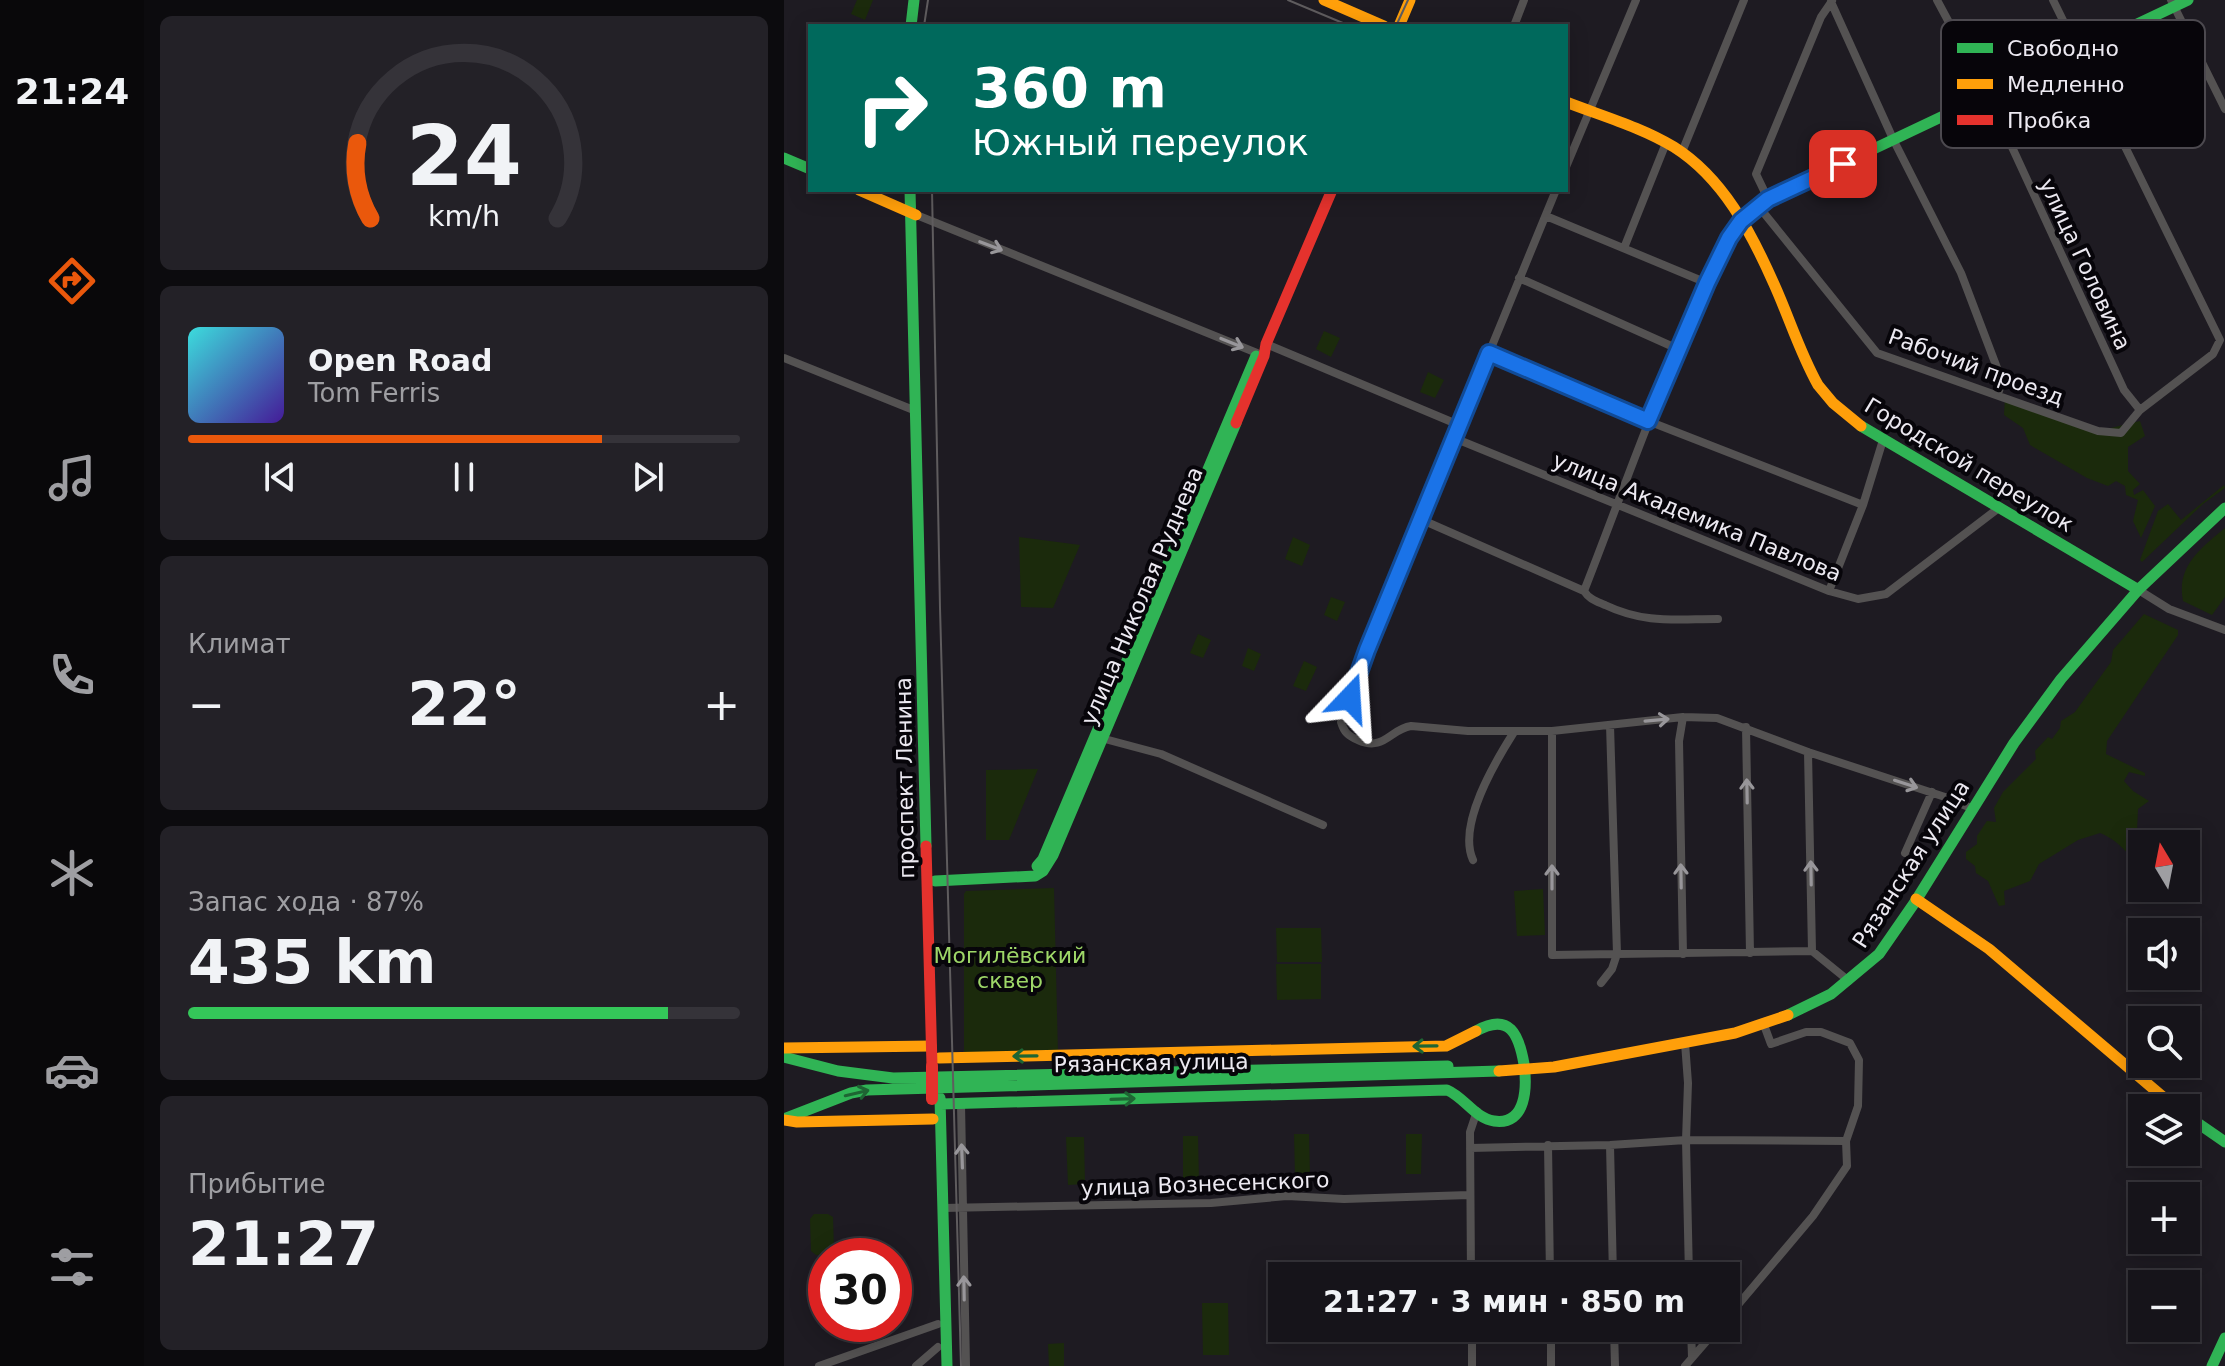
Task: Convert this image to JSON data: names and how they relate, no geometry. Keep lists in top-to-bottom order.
{
  "streets": {
    "main road": [
      "Городской переулок",
      "улица Николая Руднева",
      "проспект Ленина",
      "Рязанская улица"
    ],
    "street": [
      "улица Головина",
      "Рабочий проезд",
      "улица Академика Павлова",
      "улица Вознесенского"
    ]
  },
  "crossings": [
    ["улица Головина", "Рабочий проезд"],
    ["Городской переулок", "улица Академика Павлова"],
    ["Городской переулок", "Рязанская улица"],
    ["улица Николая Руднева", "проспект Ленина"],
    ["проспект Ленина", "улица Вознесенского"]
  ],
  "parks": ["Могилёвский сквер"],
  "legend": ["Свободно", "Медленно", "Пробка"],
  "north": "top",
  "page": {
    "tabs": "21:24",
    "turn": ["360 m", "Южный переулок"],
    "song": ["Open Road", "Tom Ferris"],
    "tile": [
      "Климат",
      ["Запас хода · 87%", "435 km"],
      ["Прибытие", "21:27"]
    ],
    "heat": ["−", "22°", "+"],
    "map_buttons": ["+", "−"],
    "limit": "30",
    "trip": "21:27 · 3 мин · 850 m",
    "gauge": ["24", "km/h"]
  }
}
